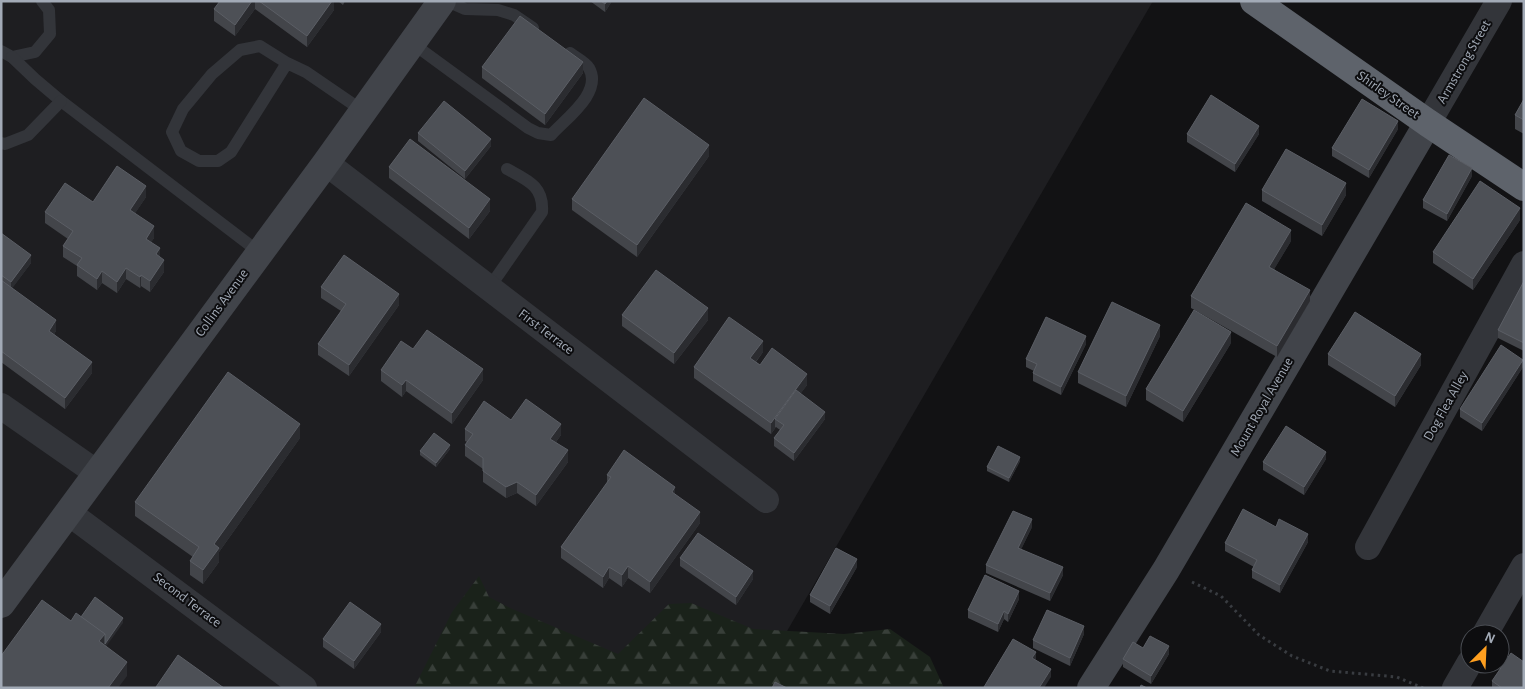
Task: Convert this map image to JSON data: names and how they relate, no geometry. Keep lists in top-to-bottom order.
{
  "streets": {
    "highway": ["Shirley Street"],
    "street": [
      "Armstrong Street",
      "Collins Avenue",
      "First Terrace",
      "Dog Flea Alley",
      "Mount Royal Avenue",
      "Second Terrace"
    ]
  },
  "crossings": [
    ["Armstrong Street", "Shirley Street"],
    ["Armstrong Street", "Mount Royal Avenue"],
    ["Shirley Street", "Mount Royal Avenue"],
    ["Collins Avenue", "First Terrace"],
    ["Collins Avenue", "Second Terrace"]
  ],
  "north": "top right"
}
